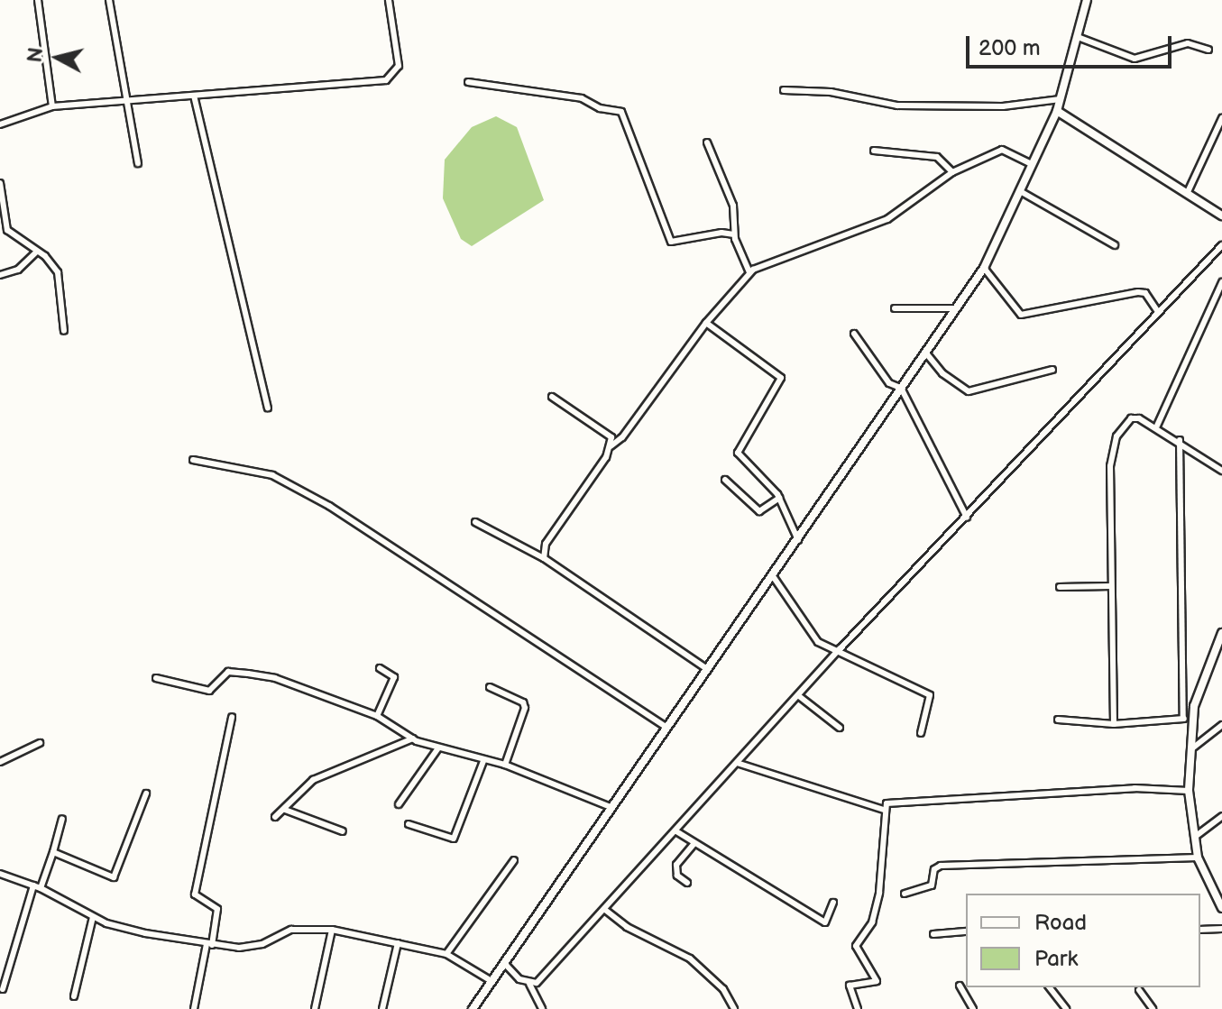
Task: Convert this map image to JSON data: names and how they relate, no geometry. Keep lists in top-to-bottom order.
{
  "legend": ["Road", "Park"],
  "scale_bar": "200 m",
  "north": "left"
}
